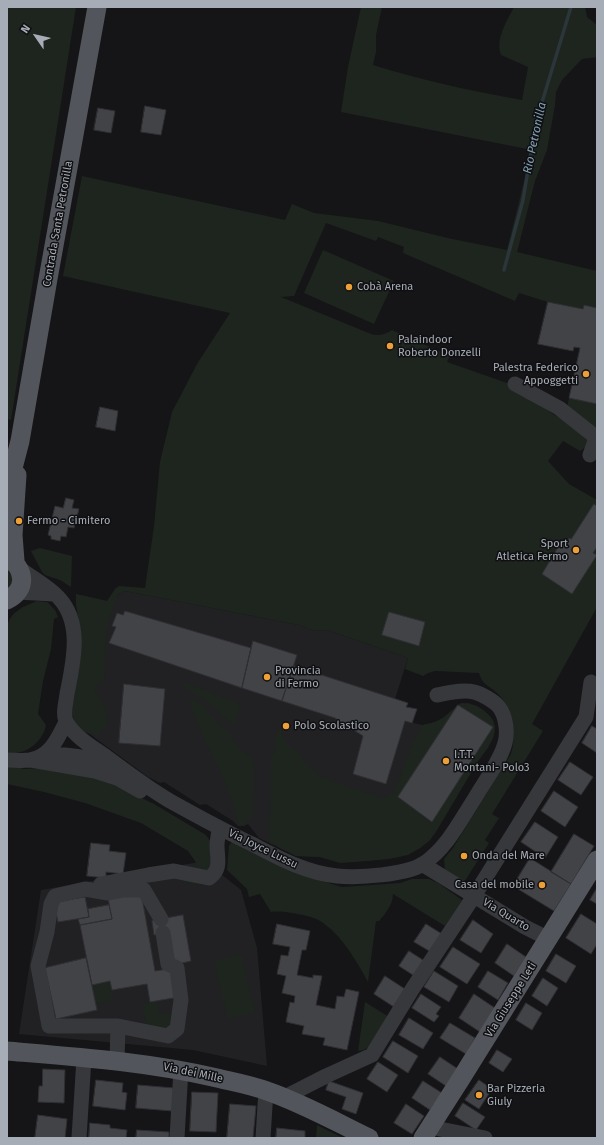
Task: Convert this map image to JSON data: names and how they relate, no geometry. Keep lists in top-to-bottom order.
{
  "streets": {
    "main road": ["Contrada Santa Petronilla", "Via Giuseppe Leti", "Via dei Mille"],
    "street": ["Via Joyce Lussu", "Via Quarto"]
  },
  "crossings": [
    ["Via Joyce Lussu", "Via Quarto"],
    ["Via Quarto", "Via Giuseppe Leti"]
  ],
  "water": ["Rio Petronilla"],
  "places": [
    "Cobà Arena",
    "Palaindoor Roberto Donzelli",
    "Palestra Federico Appoggetti",
    "Fermo - Cimitero",
    "Sport Atletica Fermo",
    "Provincia di Fermo",
    "Polo Scolastico",
    "I.T.T. Montani- Polo3",
    "Onda del Mare",
    "Casa del mobile",
    "Bar Pizzeria Giuly"
  ],
  "north": "top left"
}
